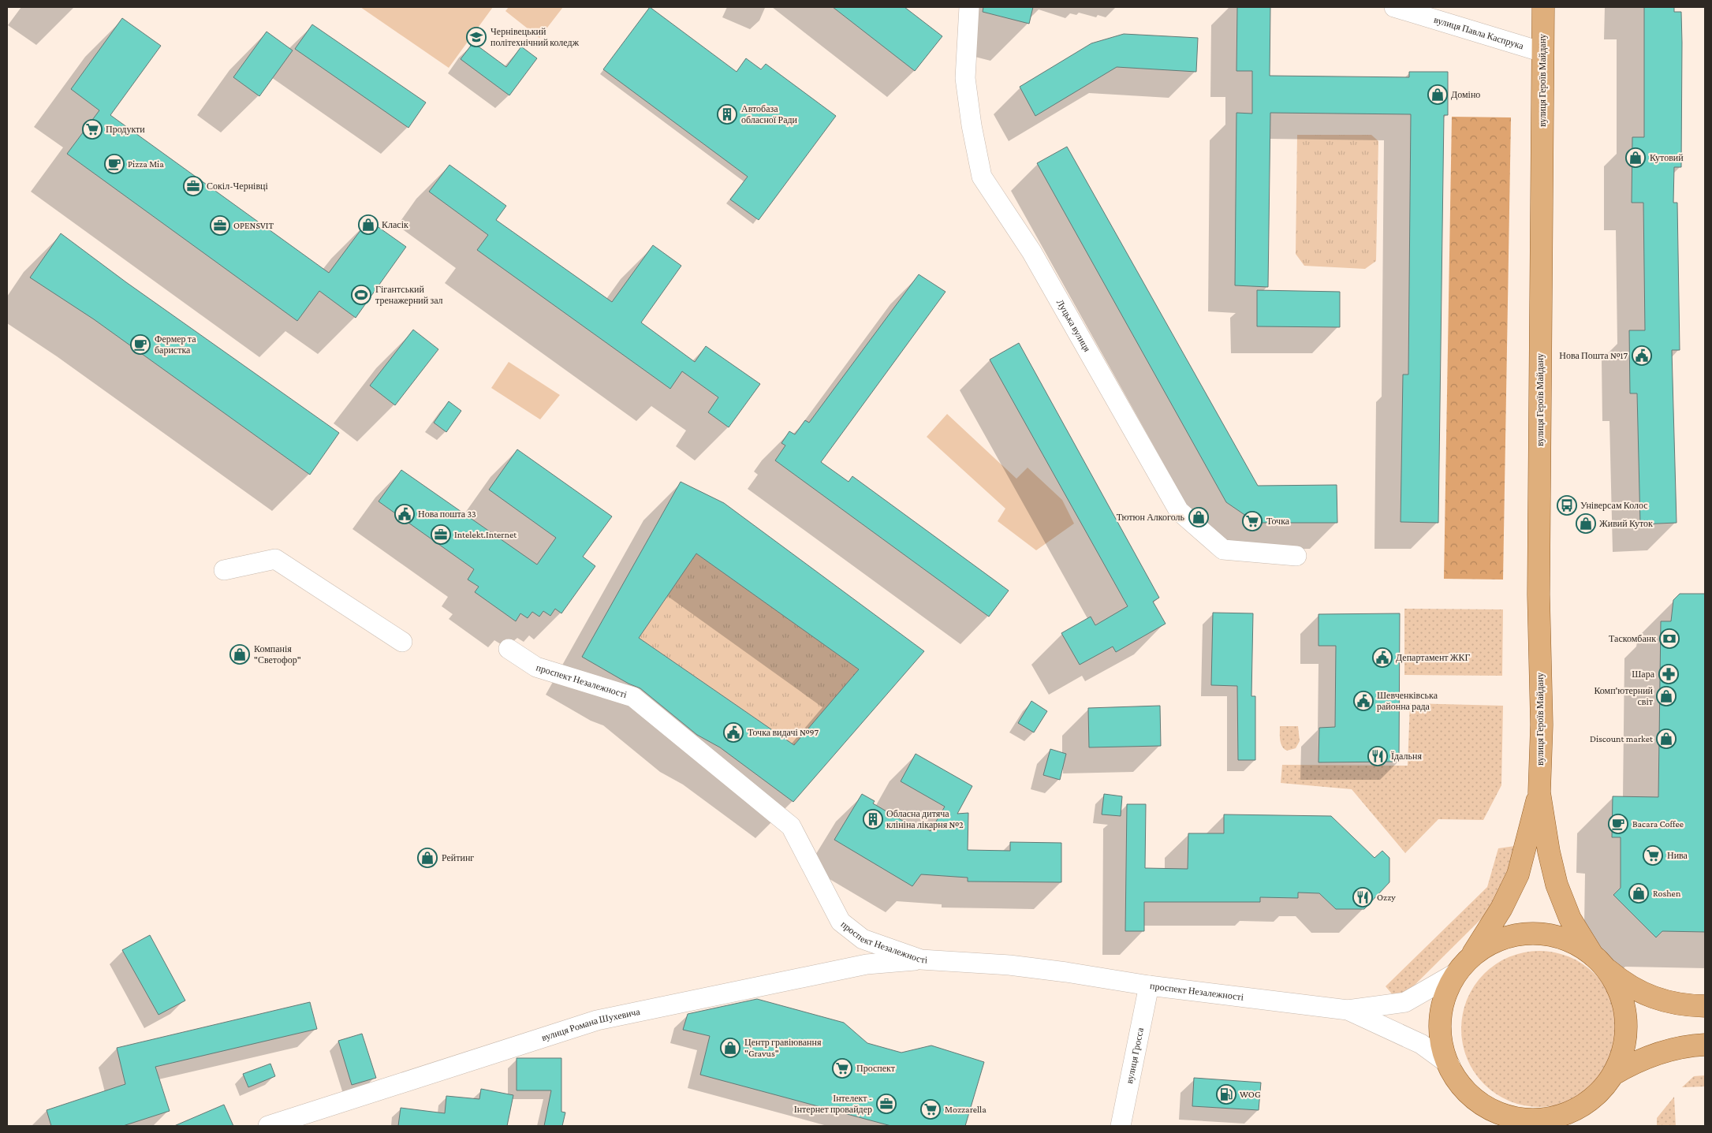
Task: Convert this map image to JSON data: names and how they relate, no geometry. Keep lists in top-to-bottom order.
{
  "streets": {
    "main road": ["вулиця Героїв Майдану"],
    "street": [
      "вулиця Павла Каспрука",
      "Луцька вулиця",
      "проспект Незалежності",
      "вулиця Романа Шухевича",
      "вулиця Гросса"
    ]
  },
  "crossings": [
    ["вулиця Павла Каспрука", "вулиця Героїв Майдану"],
    ["проспект Незалежності", "вулиця Романа Шухевича"],
    ["проспект Незалежності", "вулиця Гросса"]
  ],
  "places": {
    "school or university": ["Чернівецький політехнічний коледж"],
    "shop": [
      "Доміно",
      "Кутовий",
      "Класік",
      "Тютюн Алкоголь",
      "Живий Куток",
      "Компанія \"Светофор\"",
      "Комп'ютерний світ",
      "Discount market",
      "Рейтинг",
      "Roshen",
      "Центр гравіювання \"Gravus\""
    ],
    "building": ["Автобаза обласної Ради", "Обласна дитяча клініна лікарня №2"],
    "supermarket": [
      "Продукти",
      "Точка",
      "Нива",
      "Проспект",
      "Mozzarella"
    ],
    "cafe": ["Pizza Mia", "Фермер та баристка", "Bacara Coffee"],
    "office": [
      "Сокіл-Чернівці",
      "OPENSVIT",
      "Intelekt.Internet",
      "Інтелект - Інтернет провайдер"
    ],
    "sports": ["Гігантський тренажерний зал"],
    "public building": [
      "Нова Пошта №17",
      "Нова пошта 33",
      "Департамент ЖКГ",
      "Шевченківська районна рада",
      "Точка видачі №97"
    ],
    "bus stop": ["Універсам Колос"],
    "bank": ["Таскомбанк"],
    "pharmacy": ["Шара"],
    "restaurant": ["Їдальня", "Ozzy"],
    "fuel station": ["WOG"]
  }
}
